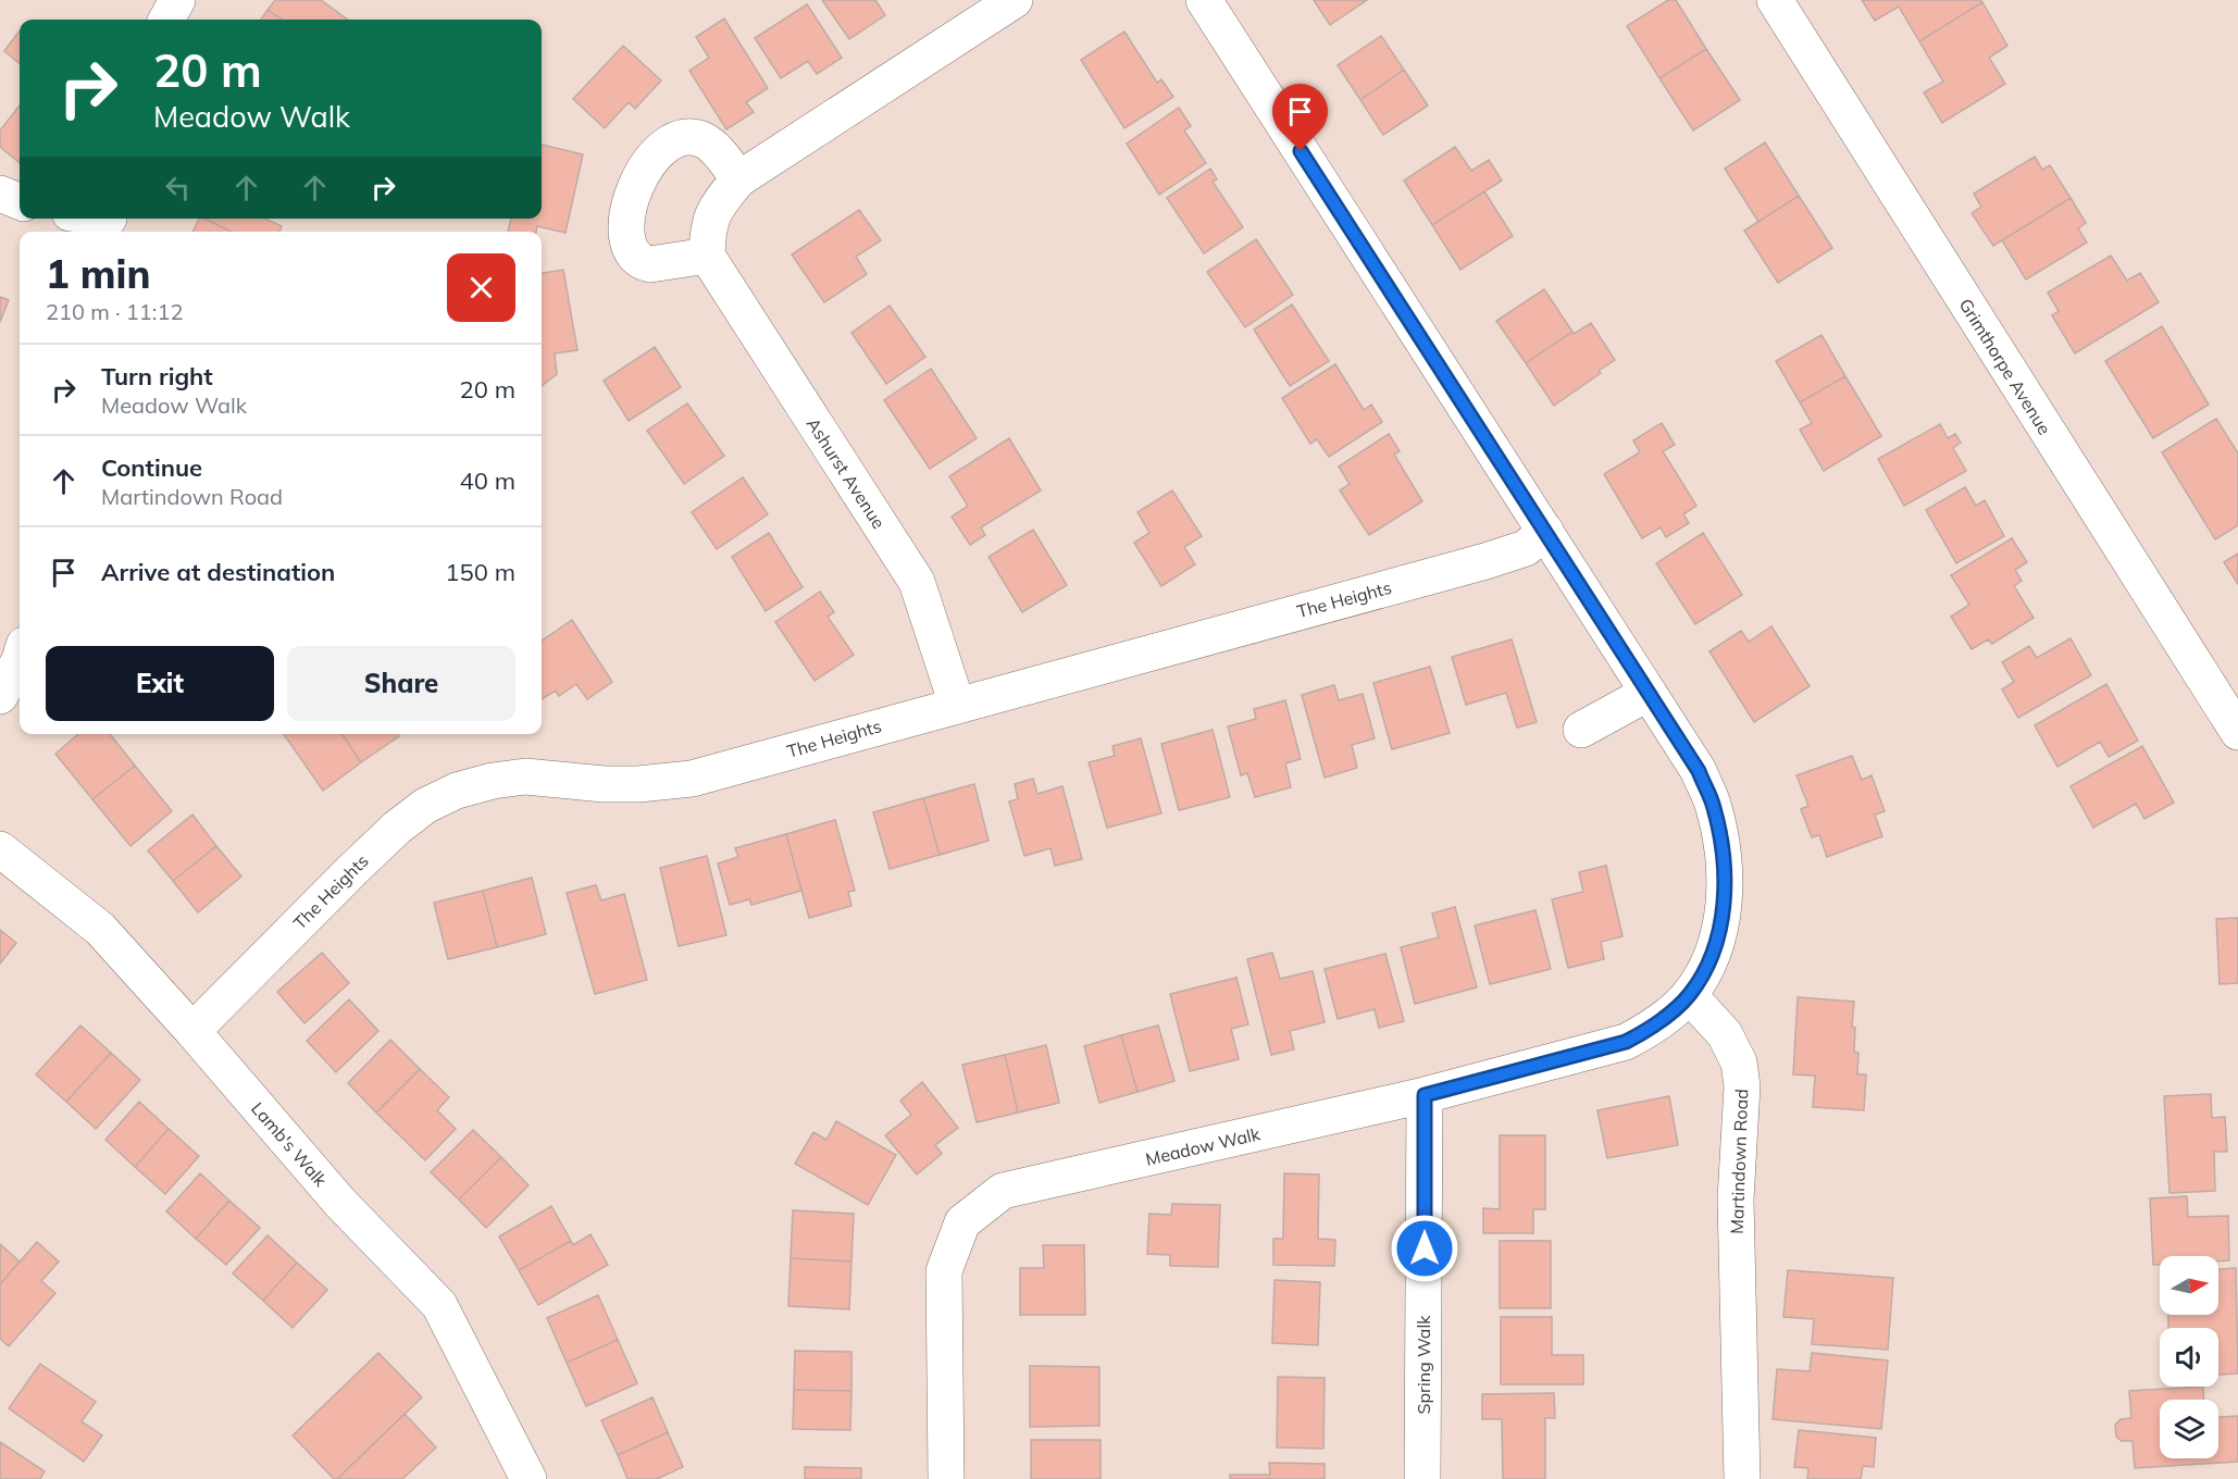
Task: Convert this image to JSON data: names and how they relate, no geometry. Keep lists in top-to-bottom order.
{
  "streets": {
    "street": [
      "Grimthorpe Avenue",
      "Ashurst Avenue",
      "The Heights",
      "Lamb's Walk",
      "Meadow Walk",
      "Martindown Road",
      "Spring Walk"
    ]
  },
  "crossings": [
    ["Ashurst Avenue", "The Heights"],
    ["The Heights", "Lamb's Walk"],
    ["Meadow Walk", "Martindown Road"],
    ["Meadow Walk", "Spring Walk"]
  ],
  "north": "right",
  "page": {
    "turn": ["20 m", "Meadow Walk"],
    "heading": ["1 min", "210 m · 11:12"],
    "list": [
      {
        "name": "Turn right",
        "note": "Meadow Walk",
        "value": "20 m"
      },
      {
        "name": "Continue",
        "note": "Martindown Road",
        "value": "40 m"
      },
      {
        "name": "Arrive at destination",
        "value": "150 m"
      }
    ],
    "buttons": ["Exit", "Share"]
  }
}
